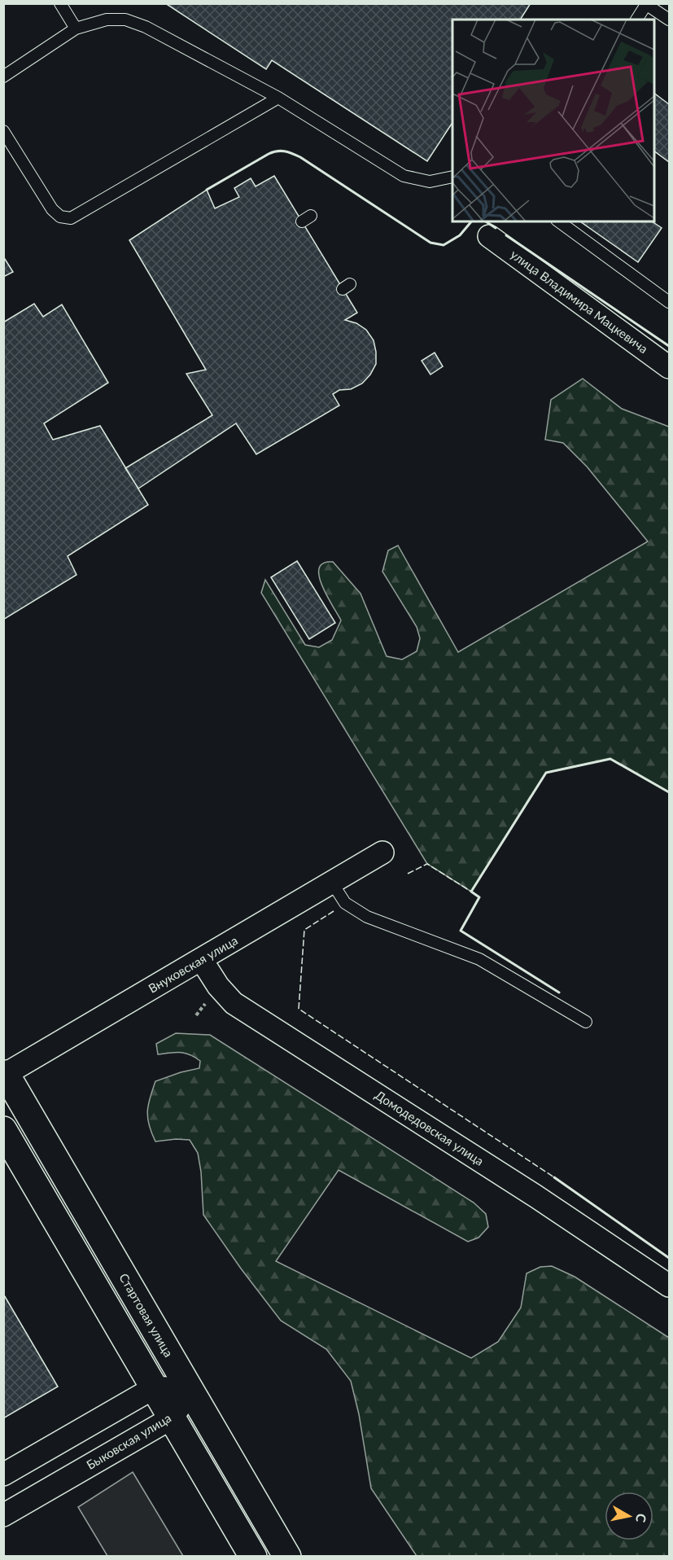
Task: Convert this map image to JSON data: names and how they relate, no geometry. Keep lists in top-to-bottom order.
{
  "streets": {
    "street": [
      "улица Владимира Мацкевича",
      "Внуковская улица",
      "Домодедовская улица",
      "Стартовая улица",
      "Быковская улица"
    ]
  },
  "crossings": [
    ["Внуковская улица", "Домодедовская улица"],
    ["Внуковская улица", "Стартовая улица"],
    ["Стартовая улица", "Быковская улица"]
  ],
  "north": "right"
}
